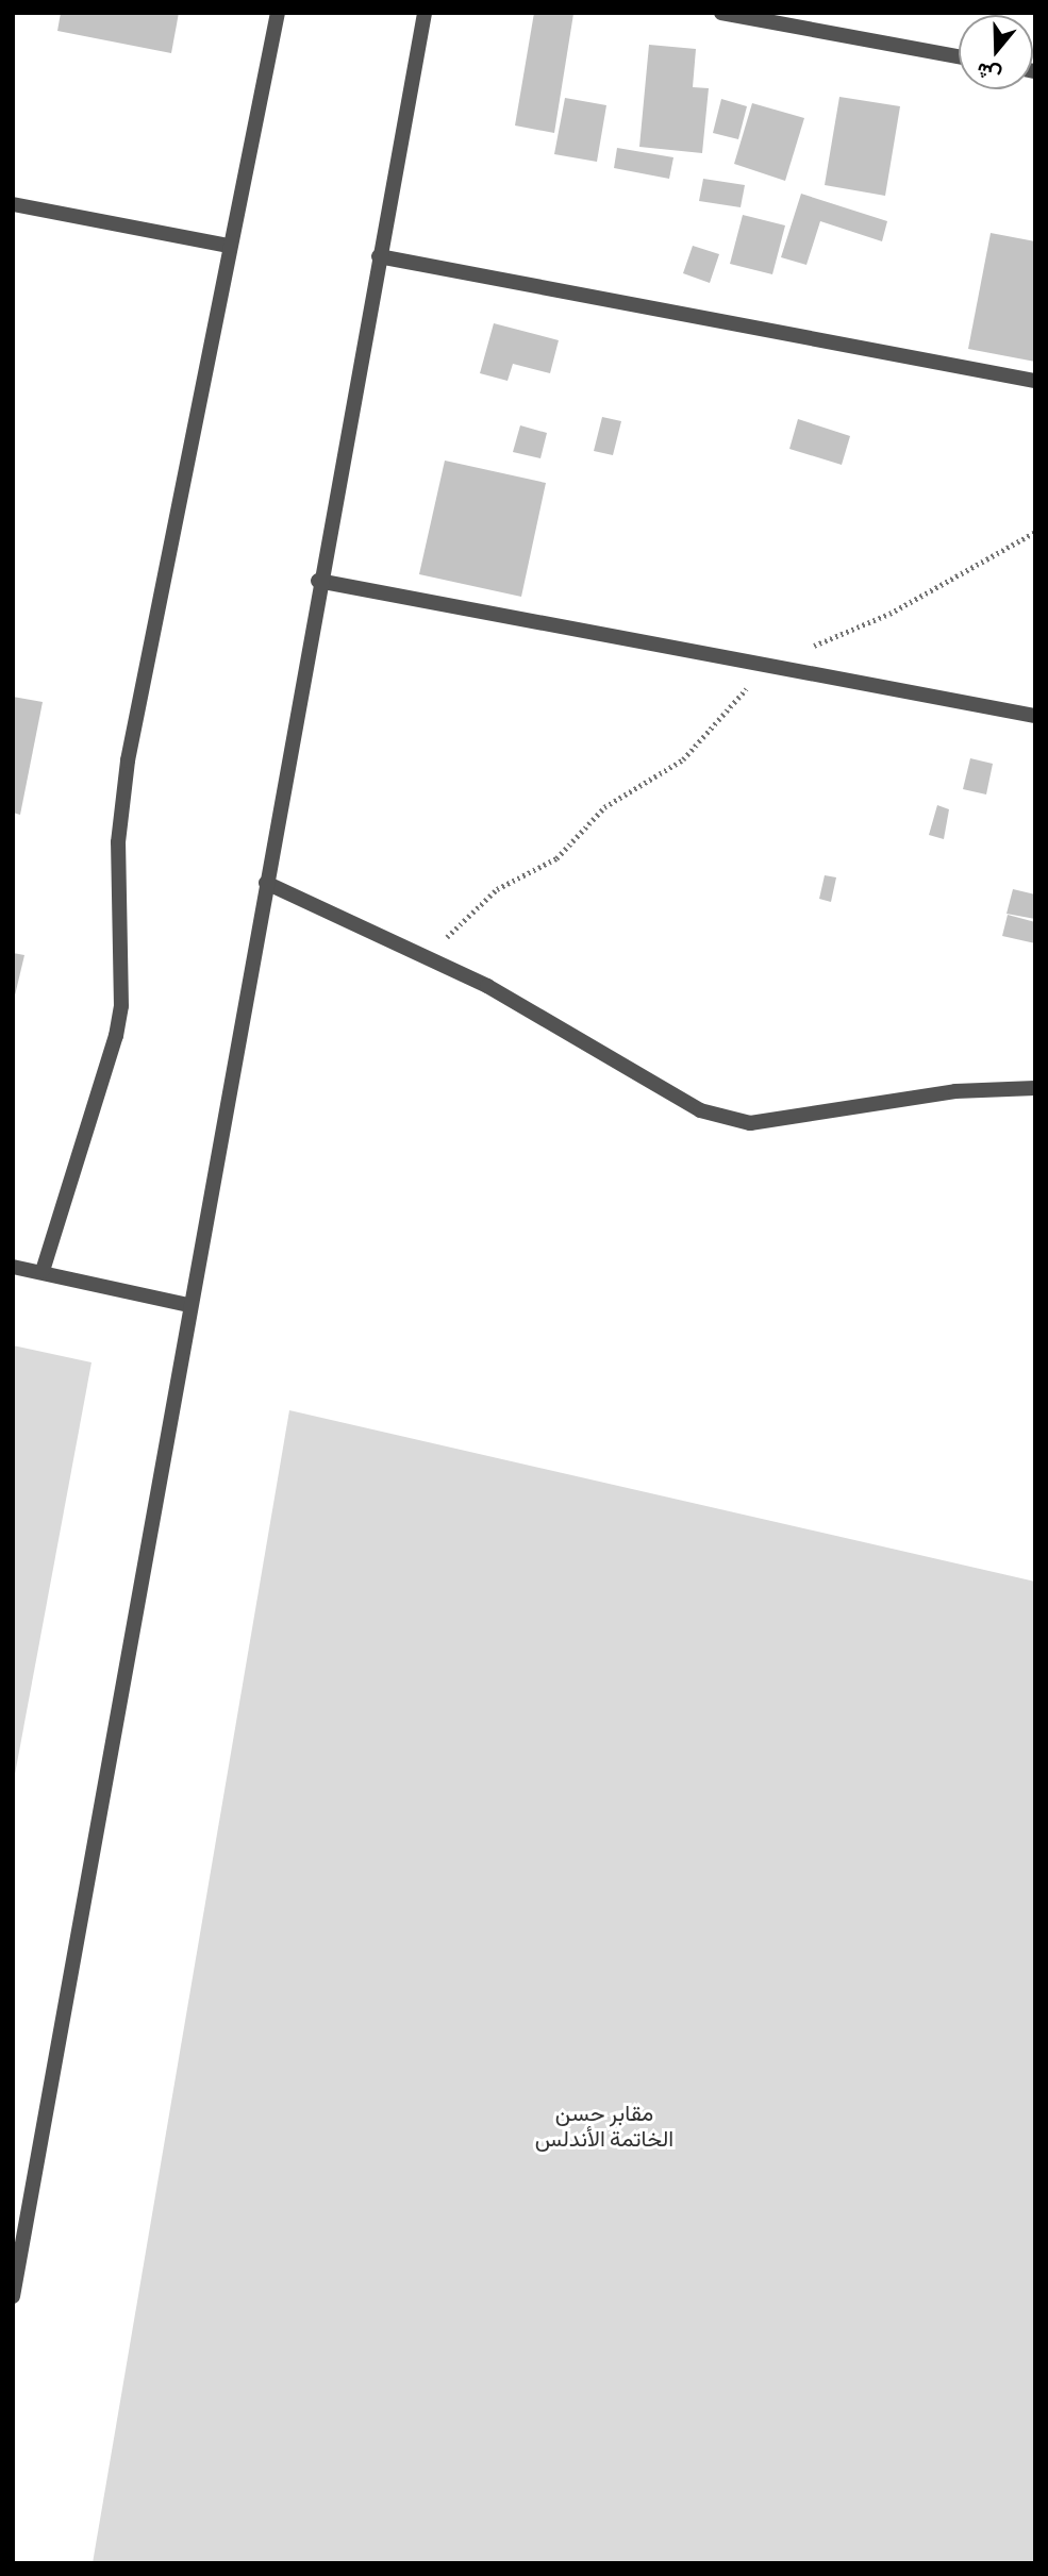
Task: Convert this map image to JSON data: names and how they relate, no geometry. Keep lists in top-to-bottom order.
{
  "parks": ["مقابر حسن الخاتمة الأندلس"],
  "north": "bottom"
}
